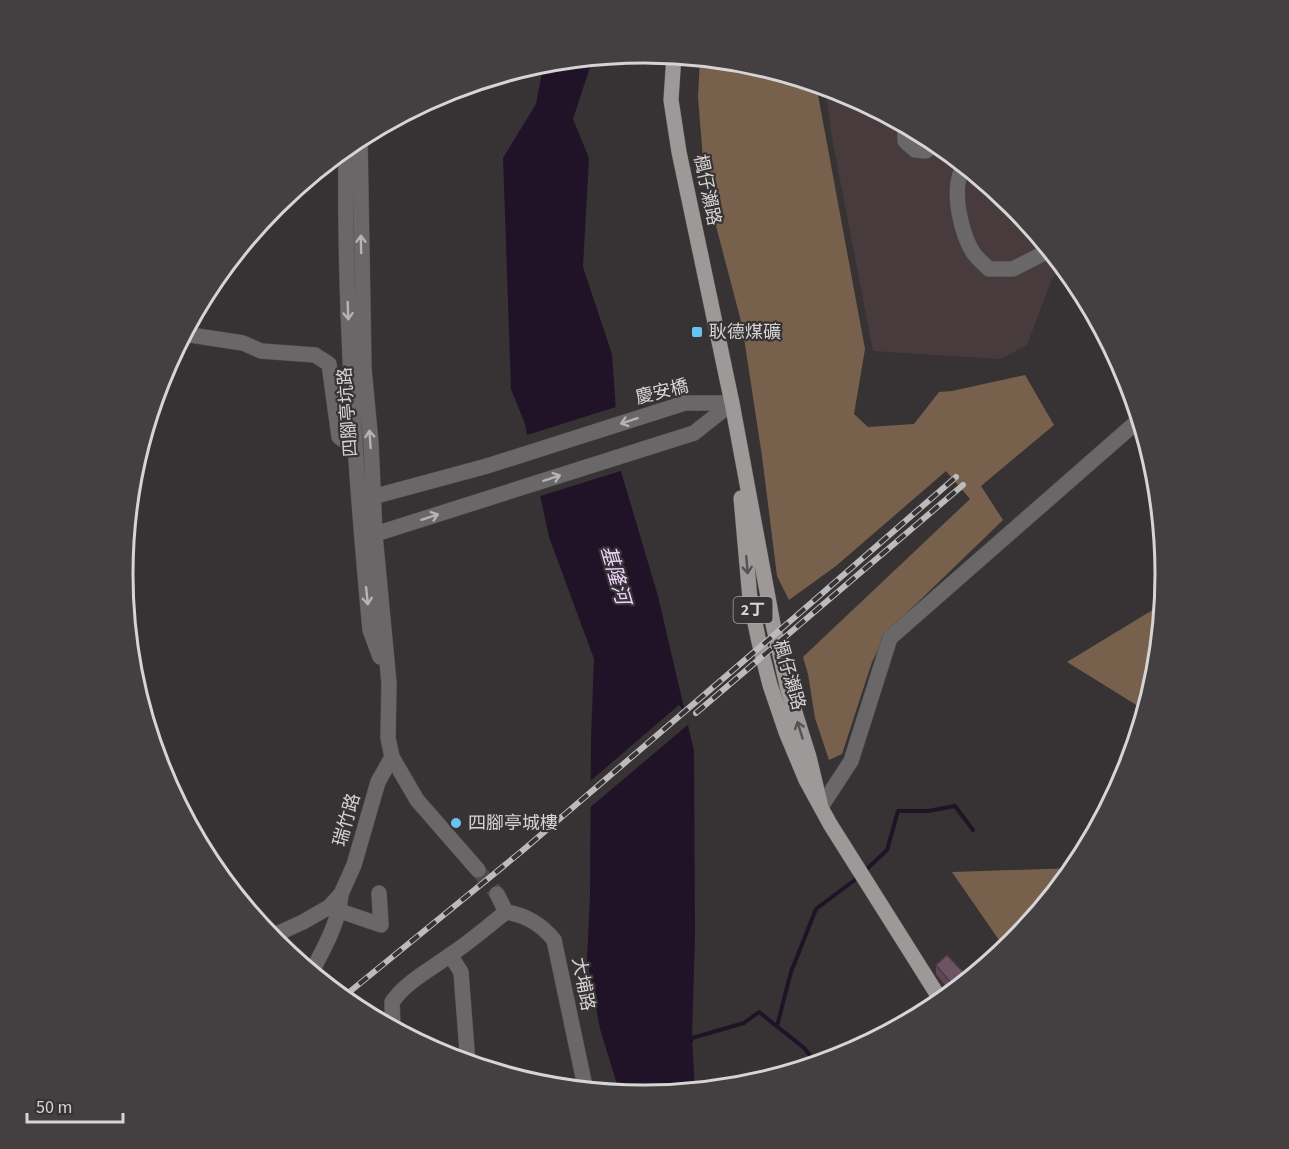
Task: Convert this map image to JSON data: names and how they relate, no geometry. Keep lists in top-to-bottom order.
{
  "streets": {
    "main road": ["楓仔瀨路", "2丁"],
    "street": [
      "慶安橋",
      "四腳亭坑路",
      "瑞竹路",
      "大埔路"
    ]
  },
  "crossings": [
    ["楓仔瀨路", "慶安橋"],
    ["慶安橋", "四腳亭坑路"],
    ["四腳亭坑路", "瑞竹路"]
  ],
  "water": ["基隆河"],
  "places": {
    "transit": ["耿德煤礦"],
    "other": ["四腳亭城樓"]
  },
  "scale_bar": "50 m"
}
